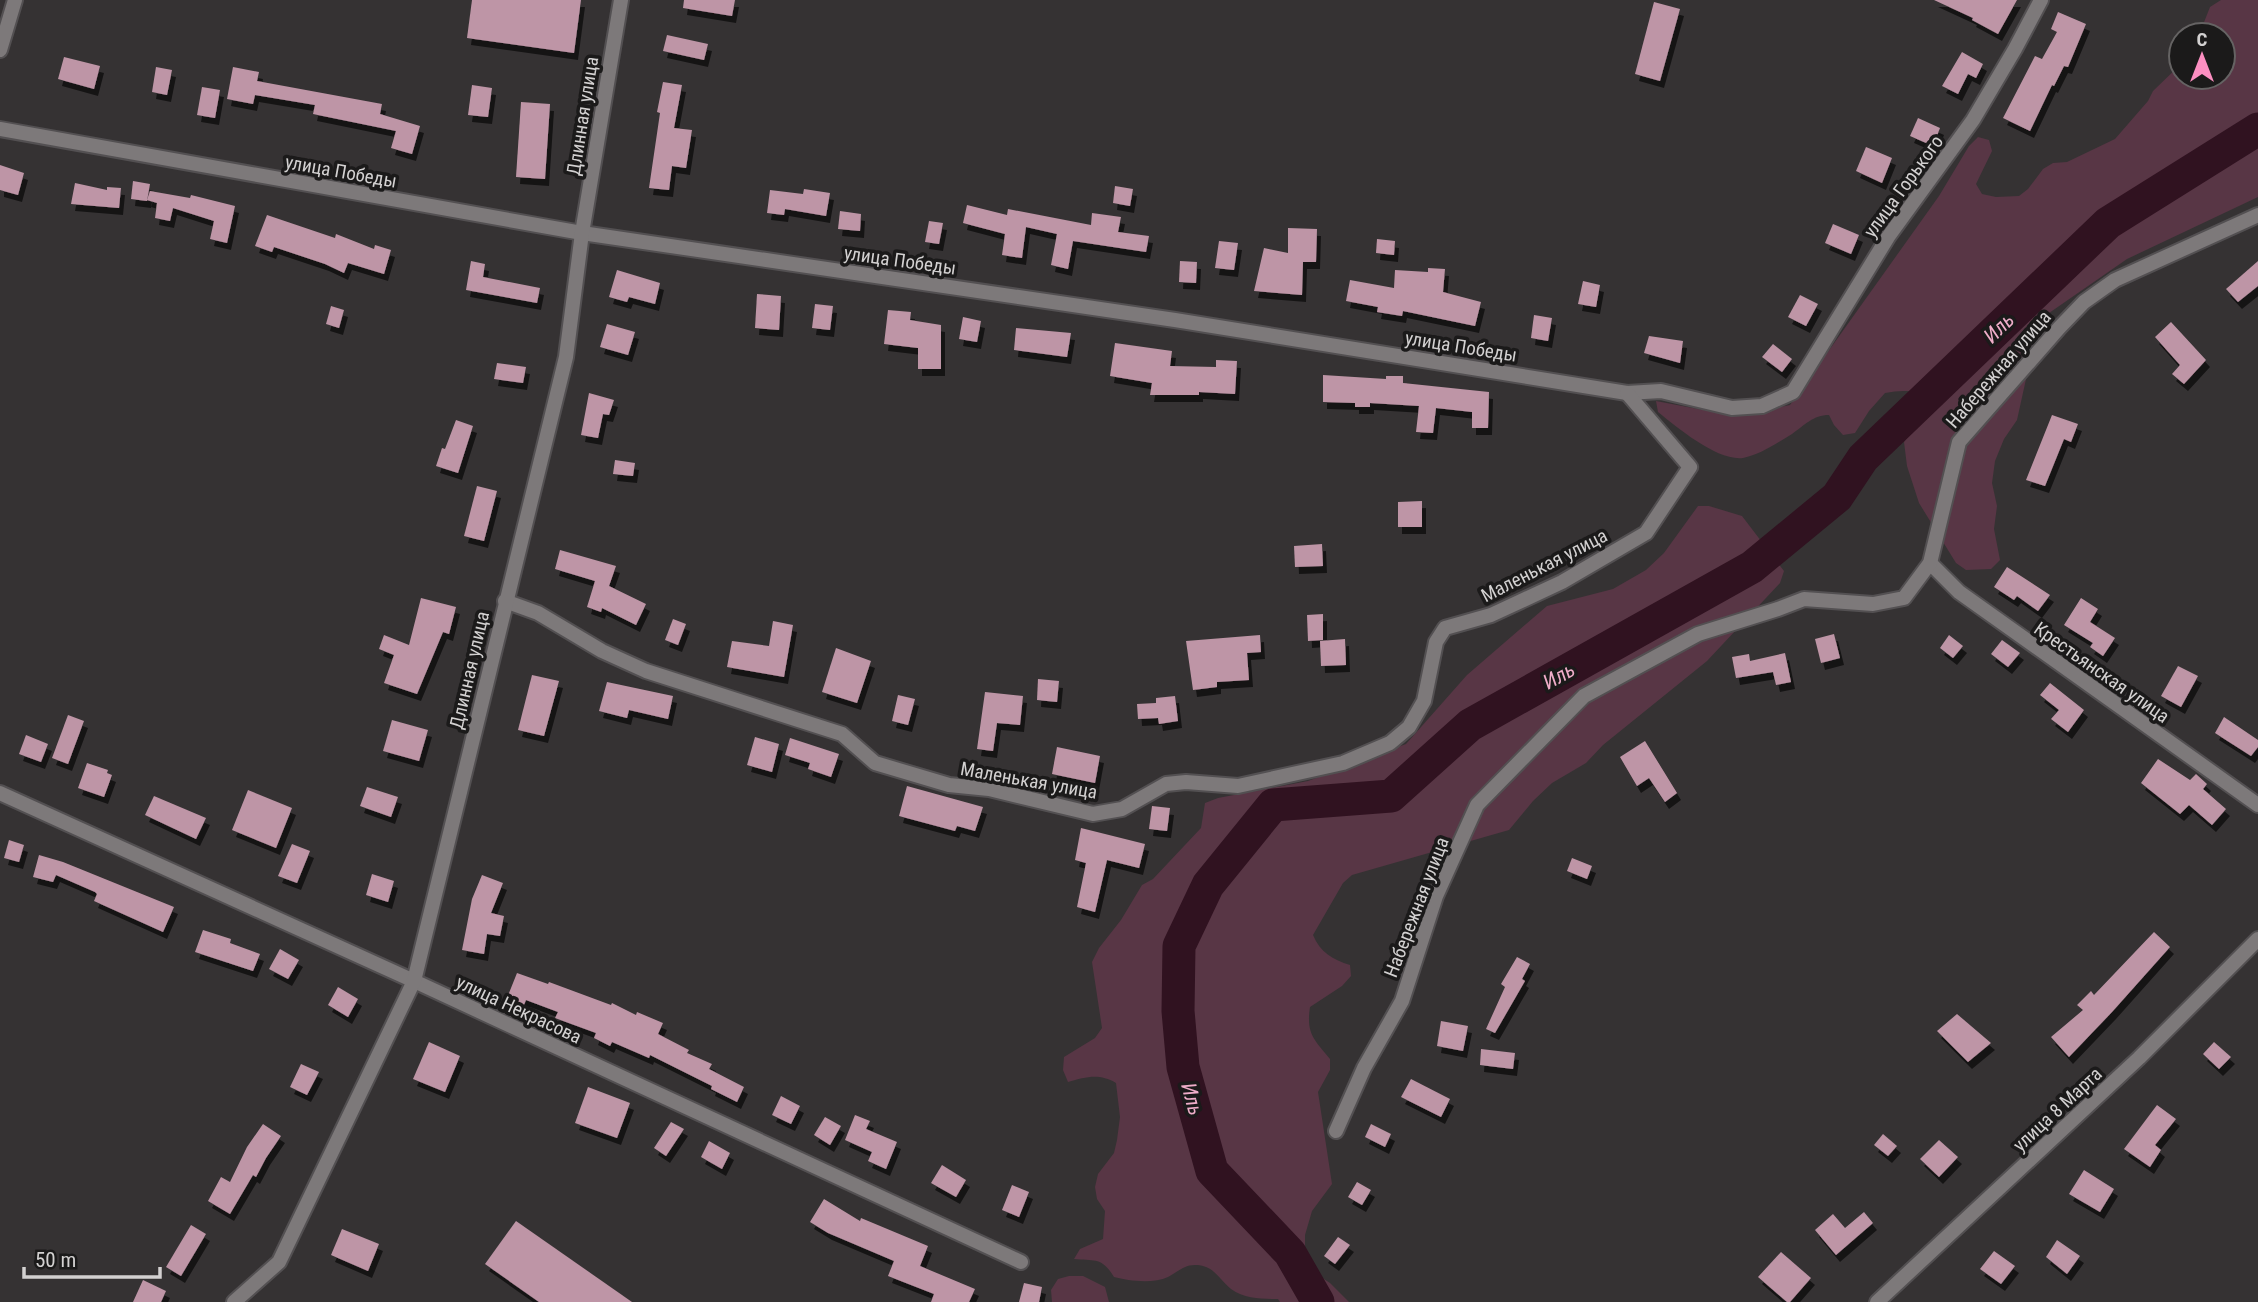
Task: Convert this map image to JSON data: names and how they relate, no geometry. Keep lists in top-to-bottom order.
{
  "streets": {
    "street": [
      "Длинная улица",
      "улица Победы",
      "улица Горького",
      "Набережная улица",
      "Маленькая улица",
      "Крестьянская улица",
      "улица Некрасова",
      "улица 8 Марта"
    ]
  },
  "crossings": [
    ["Длинная улица", "улица Победы"],
    ["Длинная улица", "Маленькая улица"],
    ["Длинная улица", "улица Некрасова"],
    ["улица Победы", "улица Горького"],
    ["улица Победы", "Маленькая улица"],
    ["Набережная улица", "Крестьянская улица"]
  ],
  "water": ["Иль"],
  "scale_bar": "50 m",
  "north": "top"
}
